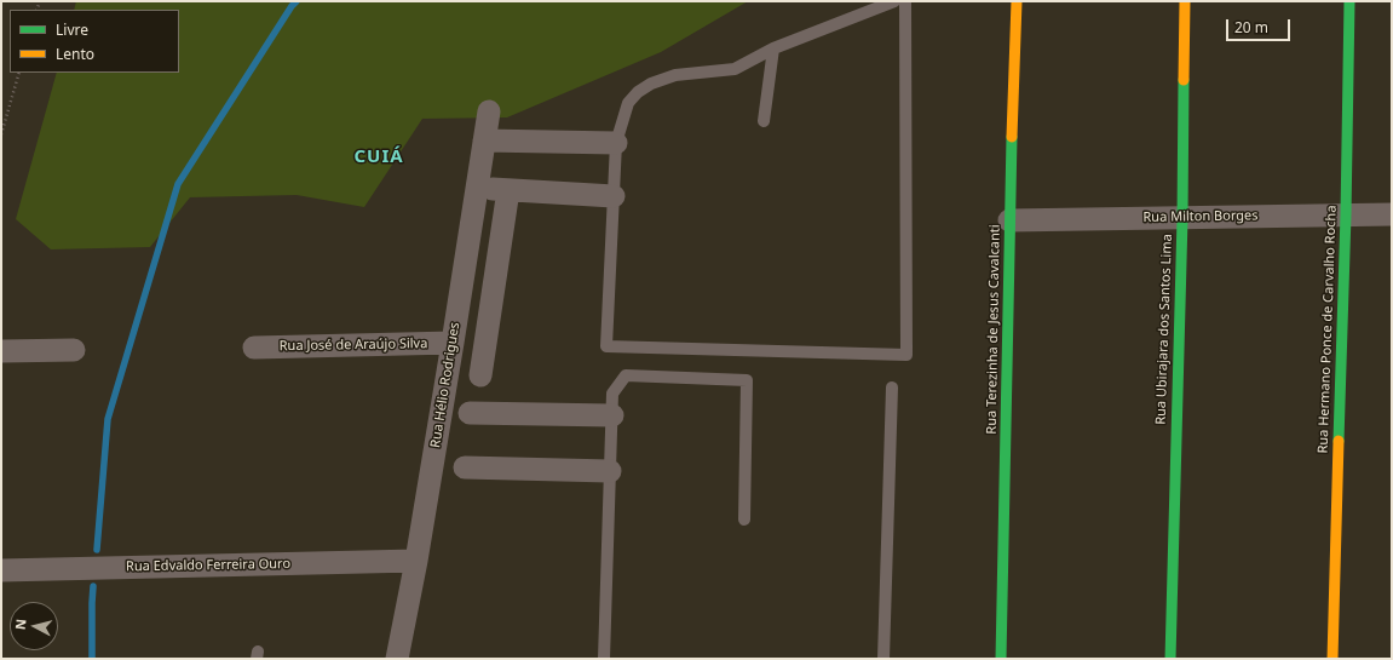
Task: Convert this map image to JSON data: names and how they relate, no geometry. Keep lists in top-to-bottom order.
{
  "streets": {
    "street": [
      "Rua Milton Borges",
      "Rua Terezinha de Jesus Cavalcanti",
      "Rua Ubirajara dos Santos Lima",
      "Rua Hermano Ponce de Carvalho Rocha",
      "Rua José de Araújo Silva",
      "Rua Hélio Rodrigues",
      "Rua Edvaldo Ferreira Ouro"
    ]
  },
  "crossings": [
    ["Rua Milton Borges", "Rua Terezinha de Jesus Cavalcanti"],
    ["Rua Milton Borges", "Rua Ubirajara dos Santos Lima"],
    ["Rua Milton Borges", "Rua Hermano Ponce de Carvalho Rocha"],
    ["Rua José de Araújo Silva", "Rua Hélio Rodrigues"],
    ["Rua Hélio Rodrigues", "Rua Edvaldo Ferreira Ouro"]
  ],
  "districts": ["CUIÁ"],
  "legend": ["Livre", "Lento"],
  "scale_bar": "20 m",
  "north": "left"
}
